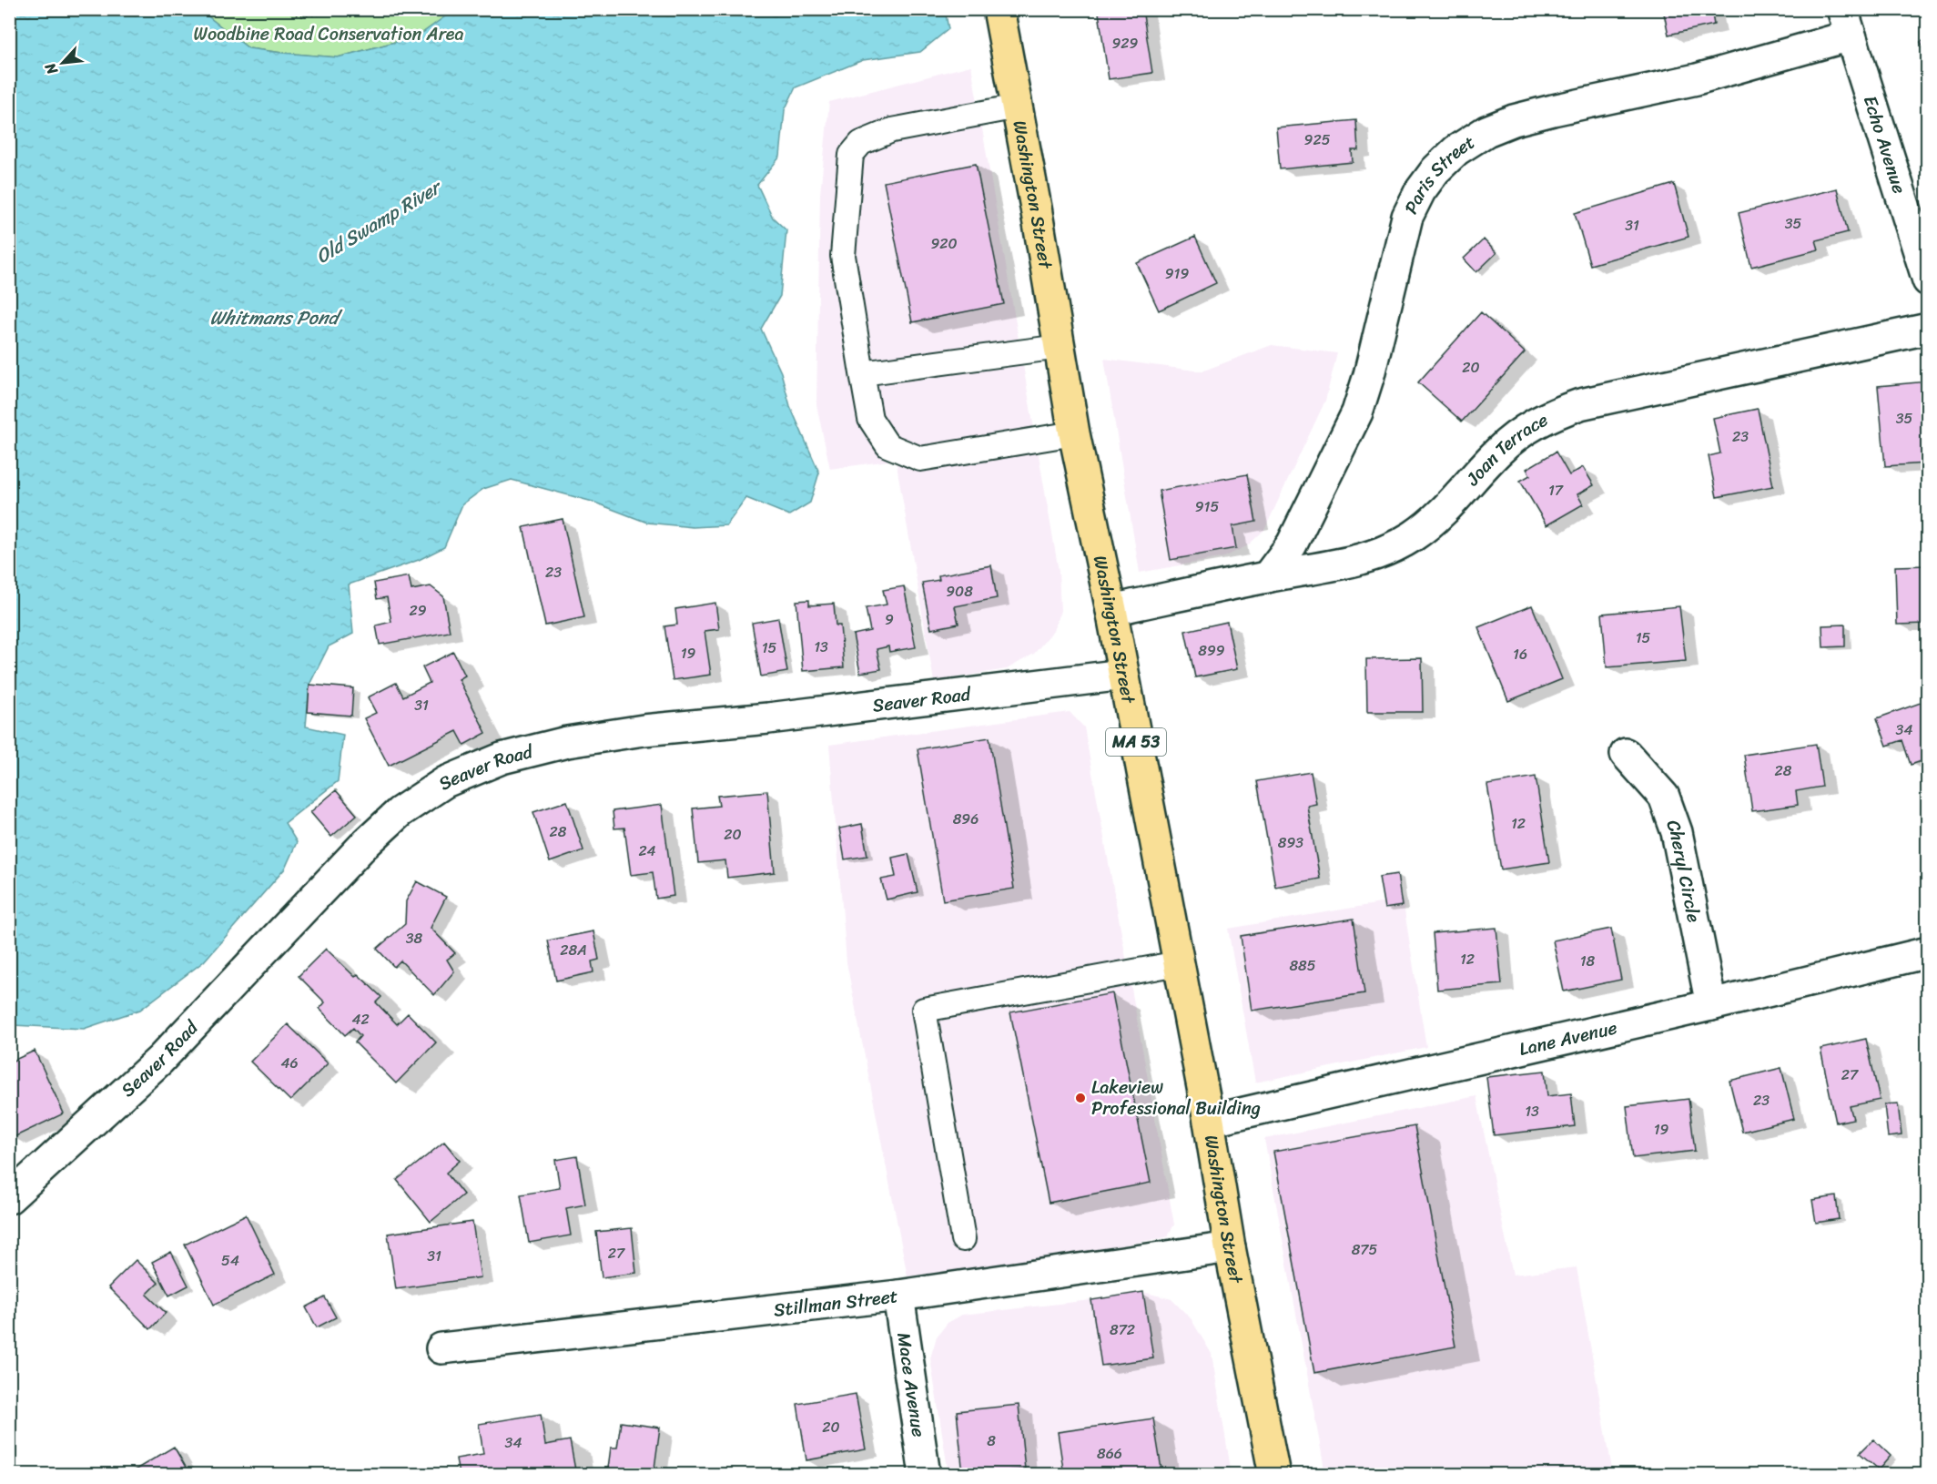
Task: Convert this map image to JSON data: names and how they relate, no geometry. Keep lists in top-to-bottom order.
{
  "streets": {
    "main road": ["Washington Street", "MA 53"],
    "street": [
      "Echo Avenue",
      "Paris Street",
      "Joan Terrace",
      "Seaver Road",
      "Cheryl Circle",
      "Lane Avenue",
      "Stillman Street",
      "Mace Avenue"
    ]
  },
  "crossings": [
    ["Echo Avenue", "Paris Street"],
    ["Paris Street", "Joan Terrace"],
    ["Washington Street", "Joan Terrace"],
    ["Washington Street", "Seaver Road"],
    ["Washington Street", "Lane Avenue"],
    ["Washington Street", "Stillman Street"],
    ["Cheryl Circle", "Lane Avenue"],
    ["Stillman Street", "Mace Avenue"]
  ],
  "water": ["Old Swamp River", "Whitmans Pond"],
  "parks": ["Woodbine Road Conservation Area"],
  "places": ["Lakeview Professional Building"],
  "house_numbers": [
    "929",
    "925",
    "35",
    "31",
    "920",
    "919",
    "20",
    "35",
    "23",
    "17",
    "915",
    "23",
    "908",
    "29",
    "9",
    "15",
    "13",
    "15",
    "899",
    "19",
    "16",
    "31",
    "34",
    "28",
    "896",
    "12",
    "28",
    "20",
    "893",
    "24",
    "38",
    "28A",
    "12",
    "18",
    "885",
    "42",
    "46",
    "27",
    "23",
    "13",
    "19",
    "875",
    "27",
    "31",
    "54",
    "872",
    "20",
    "8",
    "34",
    "866"
  ],
  "north": "bottom left"
}
